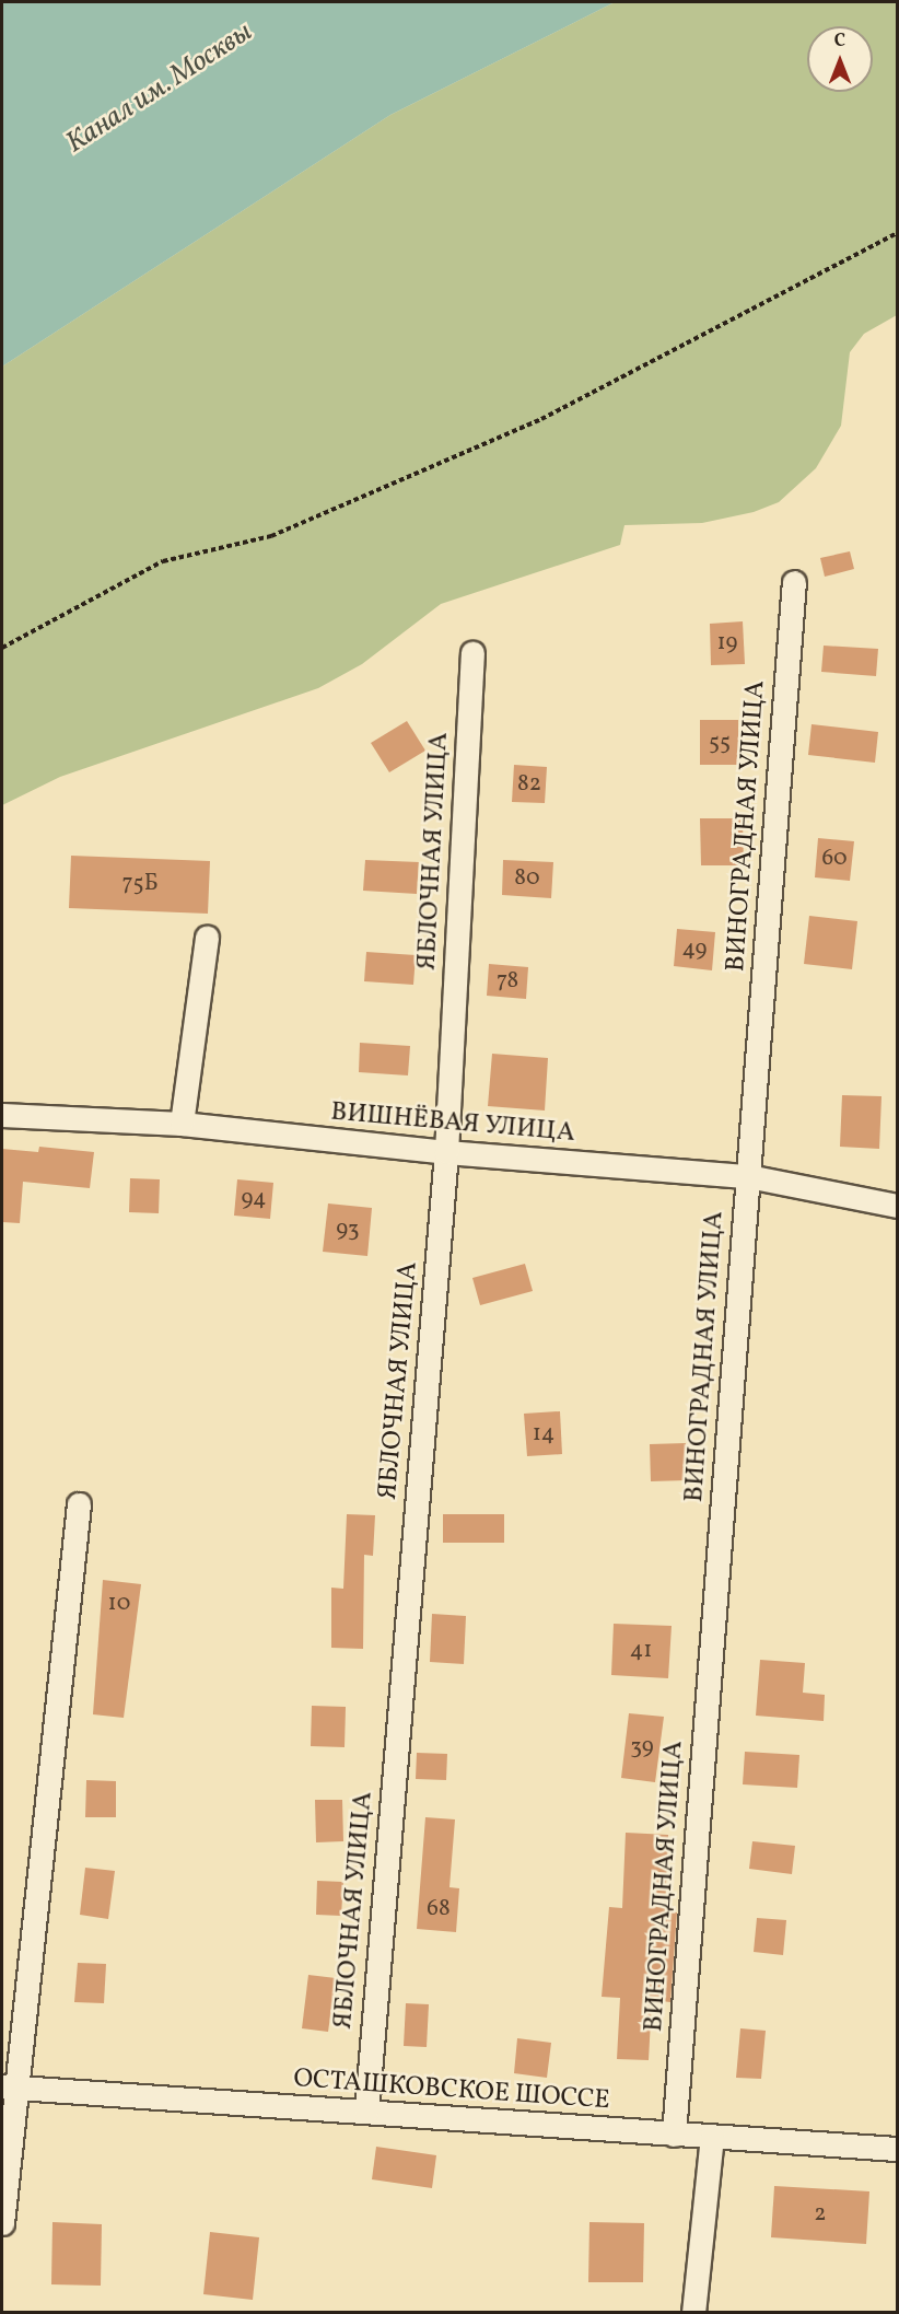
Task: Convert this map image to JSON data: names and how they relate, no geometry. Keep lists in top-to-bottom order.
{
  "streets": {
    "street": [
      "ВИНОГРАДНАЯ УЛИЦА",
      "ЯБЛОЧНАЯ УЛИЦА",
      "ВИШНЁВАЯ УЛИЦА",
      "ОСТАШКОВСКОЕ ШОССЕ"
    ]
  },
  "crossings": [
    ["ВИНОГРАДНАЯ УЛИЦА", "ВИШНЁВАЯ УЛИЦА"],
    ["ВИНОГРАДНАЯ УЛИЦА", "ОСТАШКОВСКОЕ ШОССЕ"],
    ["ЯБЛОЧНАЯ УЛИЦА", "ВИШНЁВАЯ УЛИЦА"],
    ["ЯБЛОЧНАЯ УЛИЦА", "ОСТАШКОВСКОЕ ШОССЕ"]
  ],
  "water": ["Канал им. Москвы"],
  "house_numbers": [
    "19",
    "55",
    "82",
    "60",
    "80",
    "75Б",
    "49",
    "78",
    "94",
    "93",
    "14",
    "10",
    "41",
    "39",
    "68",
    "2"
  ],
  "north": "top"
}
